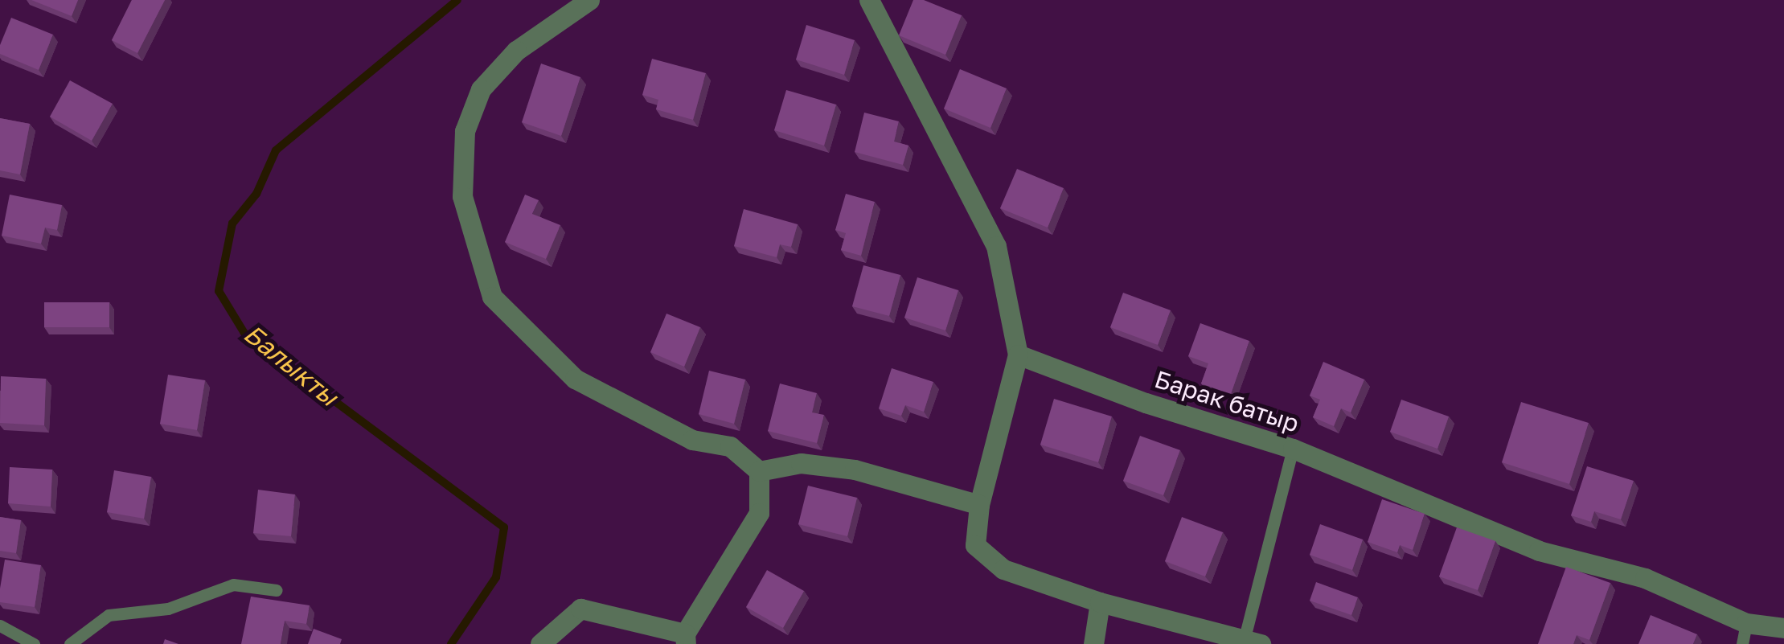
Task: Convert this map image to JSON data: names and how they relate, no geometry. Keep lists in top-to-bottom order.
{
  "streets": {
    "street": ["Барак батыр"]
  },
  "water": ["Балыкты"]
}
